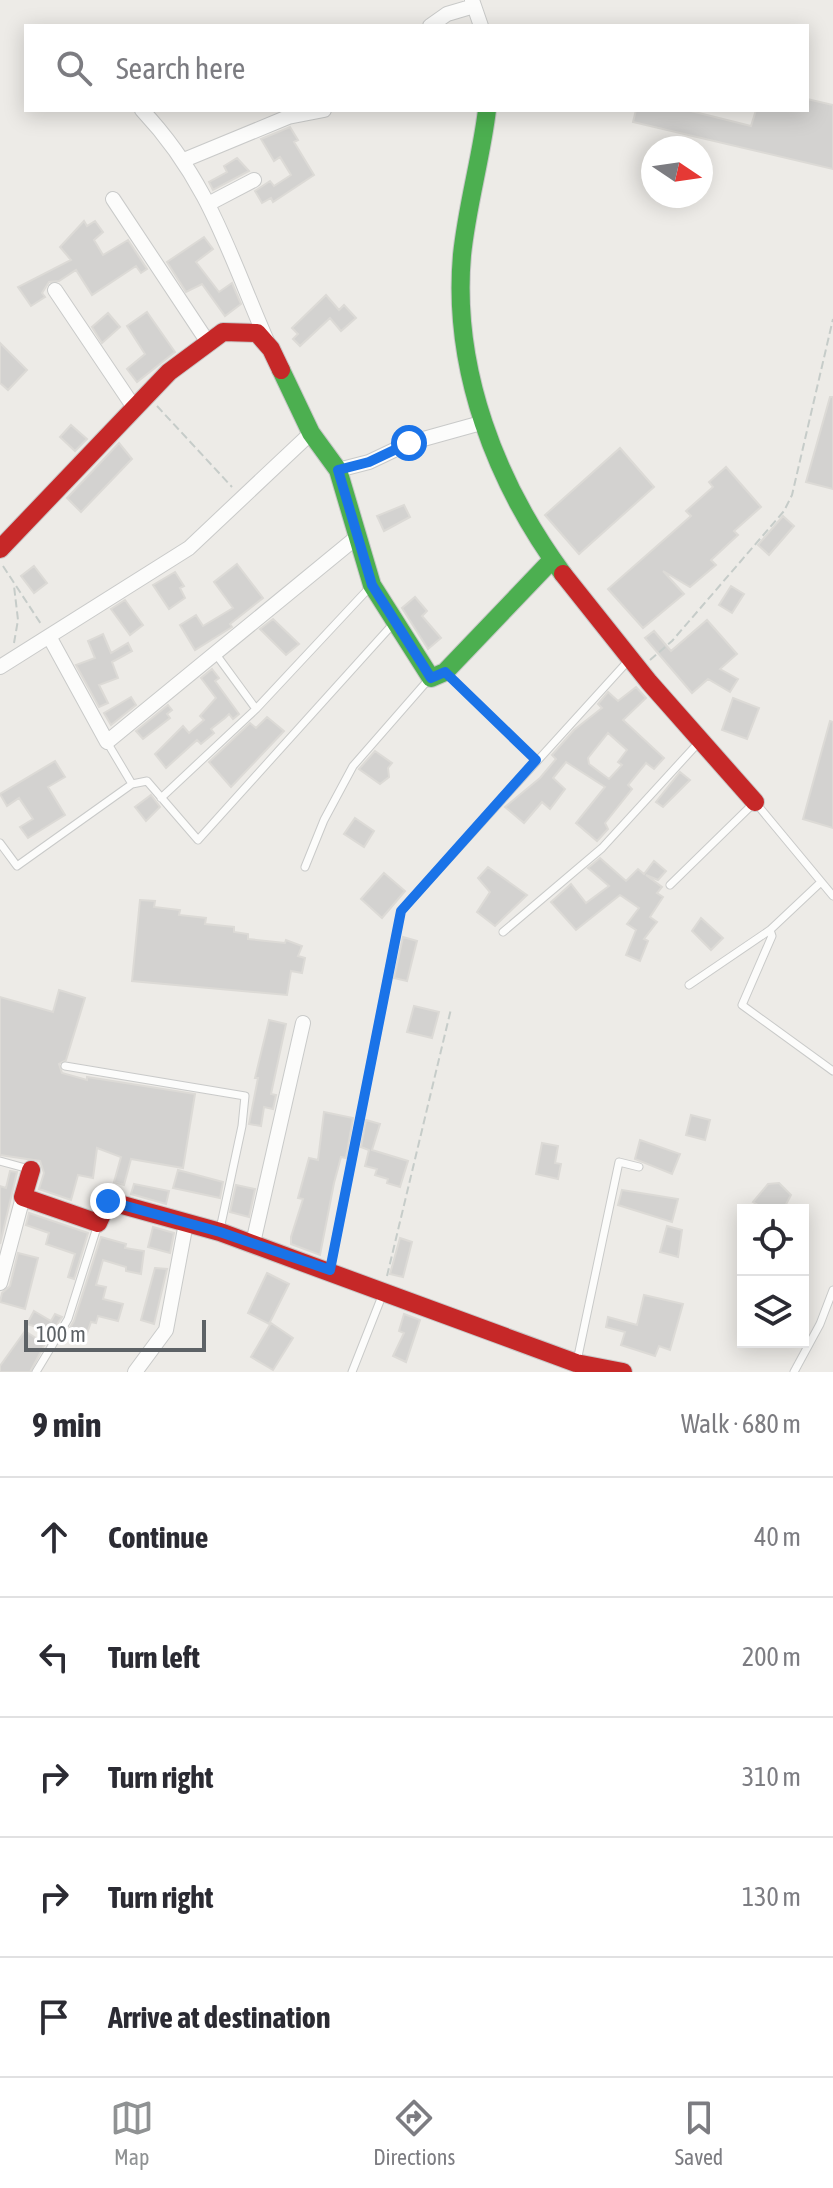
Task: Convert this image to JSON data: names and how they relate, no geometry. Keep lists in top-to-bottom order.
{
  "scale_bar": "100 m",
  "north": "right",
  "page": {
    "search": "Search here",
    "scale": "100 m",
    "heading": ["9 min", "Walk · 680 m"],
    "list": [
      ["Continue", "40 m"],
      ["Turn left", "200 m"],
      ["Turn right", "310 m"],
      ["Turn right", "130 m"],
      "Arrive at destination"
    ],
    "nav": ["Map", "Directions", "Saved"]
  }
}
